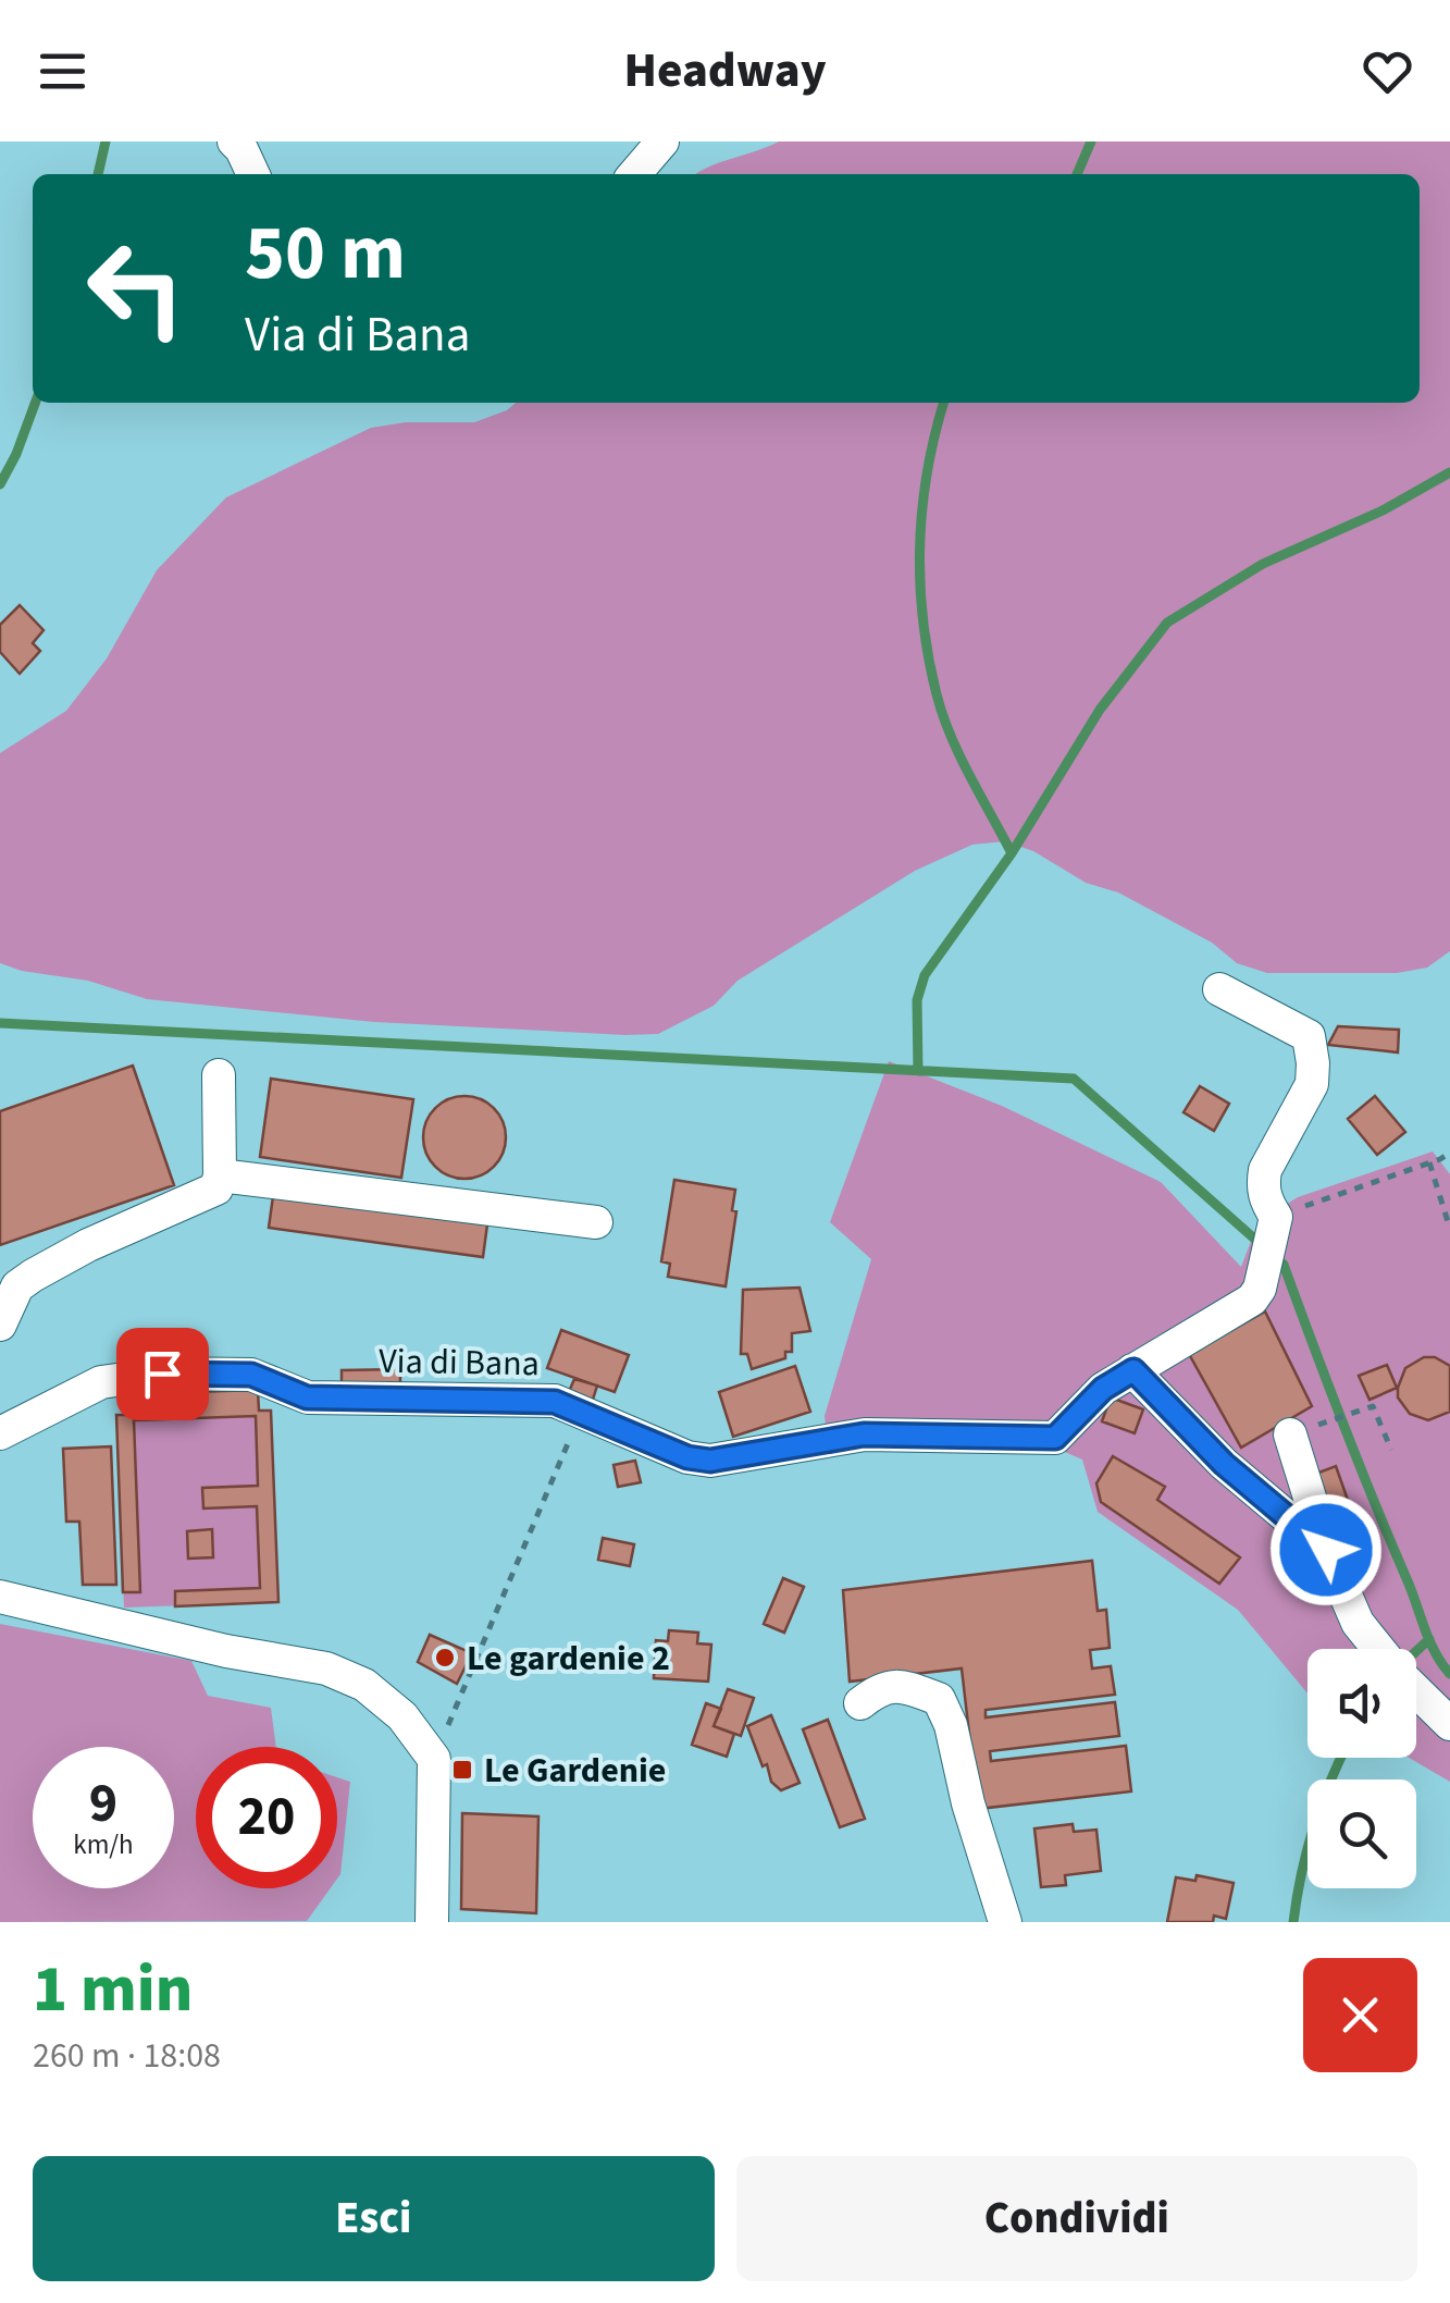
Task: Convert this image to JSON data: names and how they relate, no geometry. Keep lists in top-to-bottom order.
{
  "streets": {
    "street": ["Via di Bana"]
  },
  "places": {
    "other": ["Le gardenie 2"],
    "transit": ["Le Gardenie"]
  },
  "page": {
    "header": "Headway",
    "turn": ["50 m", "Via di Bana"],
    "speed": "9 km/h",
    "limit": "20",
    "heading": ["1 min", "260 m · 18:08"],
    "buttons": ["Esci", "Condividi"]
  }
}
